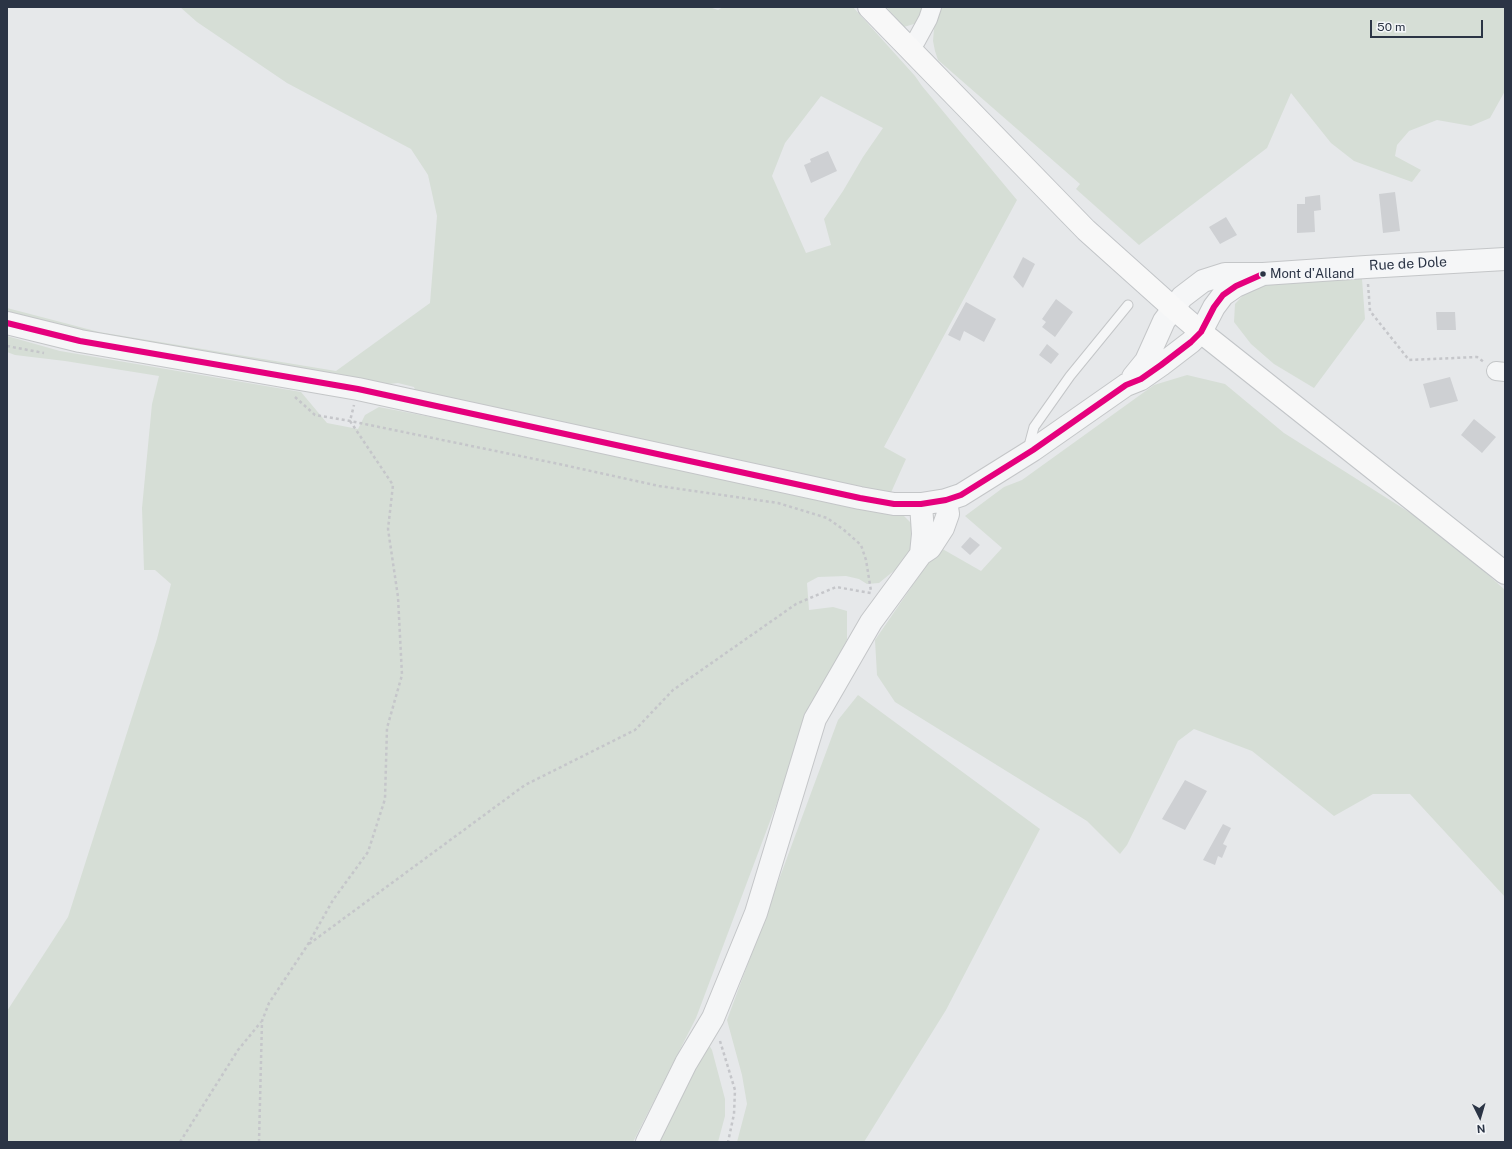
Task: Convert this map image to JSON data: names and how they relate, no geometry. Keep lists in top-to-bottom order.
{
  "streets": {
    "street": ["Rue de Dole"]
  },
  "places": ["Mont d'Alland"],
  "scale_bar": "50 m",
  "north": "bottom"
}
